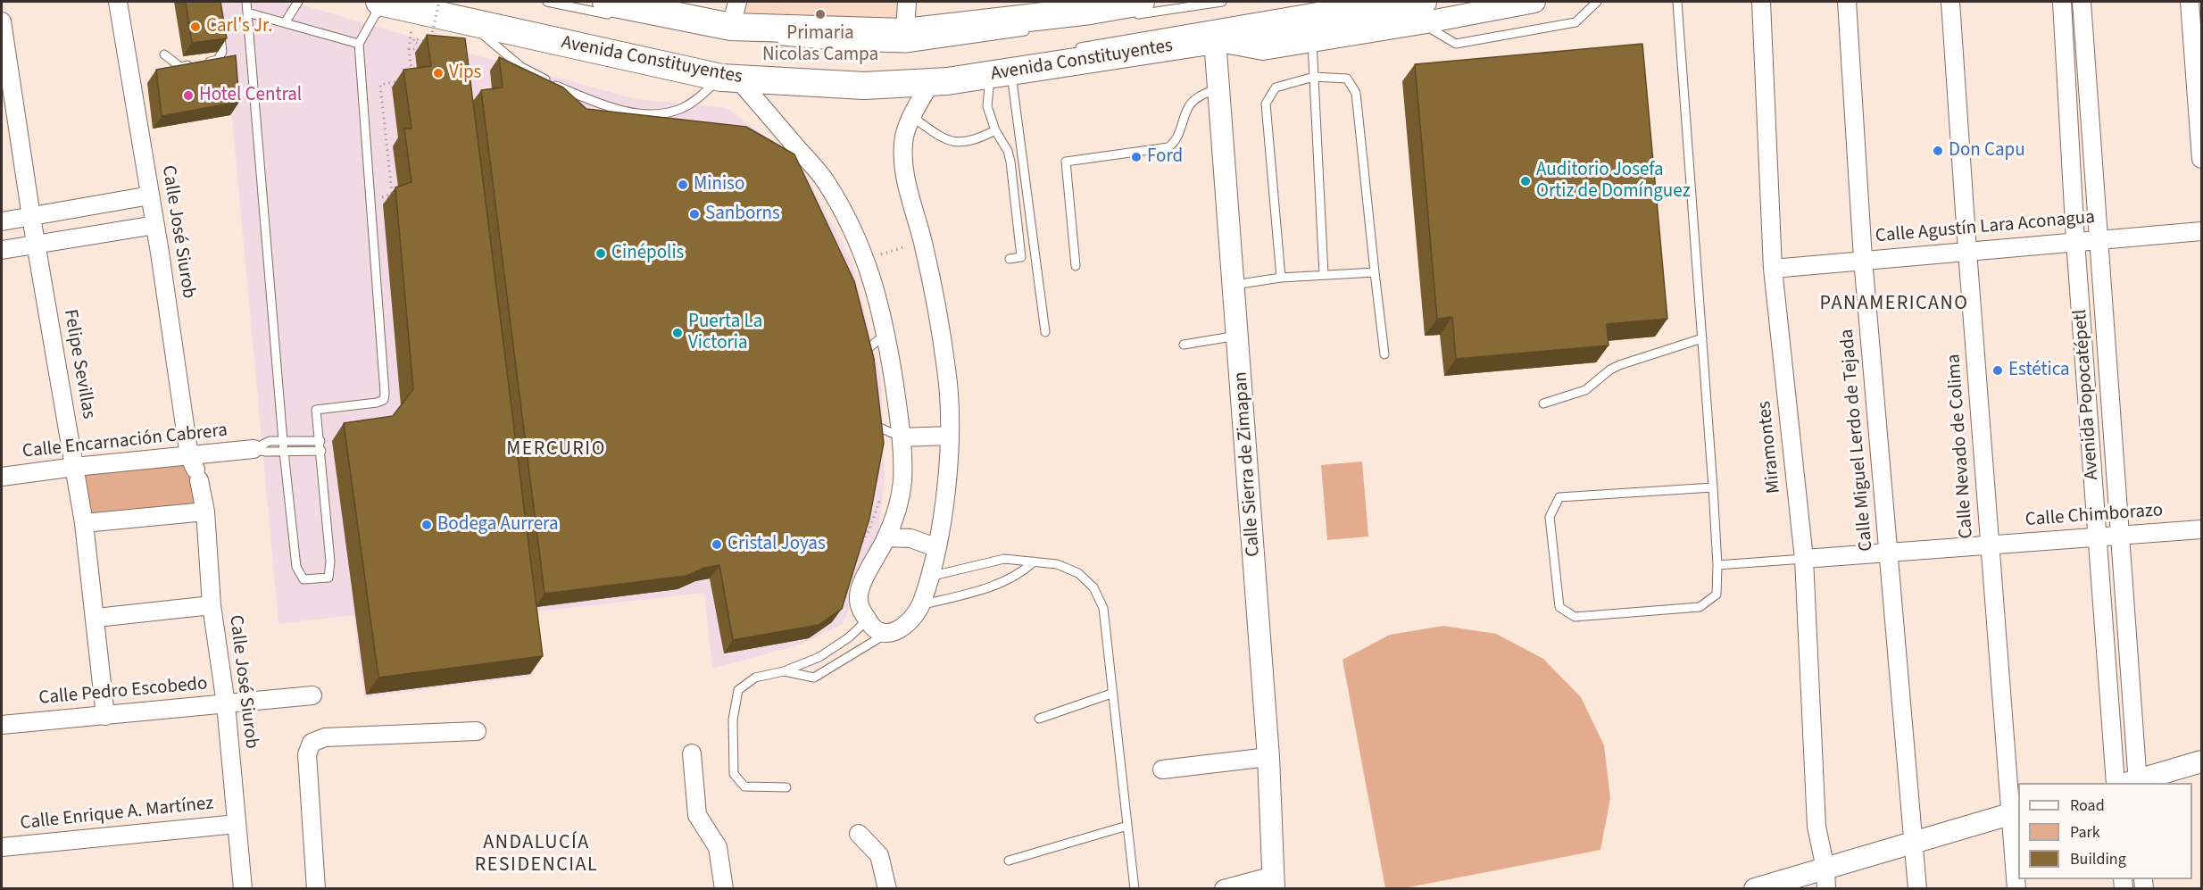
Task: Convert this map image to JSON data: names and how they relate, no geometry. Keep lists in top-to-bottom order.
{
  "streets": {
    "main road": ["Avenida Constituyentes"],
    "street": [
      "Calle Agustín Lara Aconagua",
      "Calle José Siurob",
      "Felipe Sevillas",
      "Avenida Popocatépetl",
      "Calle Miguel Lerdo de Tejada",
      "Calle Encarnación Cabrera",
      "Calle Nevado de Colima",
      "Miramontes",
      "Calle Sierra de Zimapan",
      "Calle Chimborazo",
      "Calle Pedro Escobedo",
      "Calle Enrique A. Martínez"
    ]
  },
  "crossings": [
    ["Avenida Constituyentes", "Calle Sierra de Zimapan"],
    ["Calle Agustín Lara Aconagua", "Avenida Popocatépetl"],
    ["Calle Agustín Lara Aconagua", "Calle Miguel Lerdo de Tejada"],
    ["Calle Agustín Lara Aconagua", "Calle Nevado de Colima"],
    ["Calle Agustín Lara Aconagua", "Miramontes"],
    ["Calle José Siurob", "Calle Encarnación Cabrera"],
    ["Calle José Siurob", "Calle Pedro Escobedo"],
    ["Calle José Siurob", "Calle Enrique A. Martínez"],
    ["Felipe Sevillas", "Calle Encarnación Cabrera"],
    ["Felipe Sevillas", "Calle Pedro Escobedo"],
    ["Avenida Popocatépetl", "Calle Chimborazo"],
    ["Calle Miguel Lerdo de Tejada", "Calle Chimborazo"],
    ["Calle Nevado de Colima", "Calle Chimborazo"],
    ["Miramontes", "Calle Chimborazo"]
  ],
  "districts": ["PANAMERICANO", "MERCURIO", "ANDALUCÍA RESIDENCIAL"],
  "places": [
    "Primaria Nicolas Campa",
    "Carl's Jr.",
    "Vips",
    "Hotel Central",
    "Don Capu",
    "Ford",
    "Auditorio Josefa Ortiz de Domínguez",
    "Miniso",
    "Sanborns",
    "Cinépolis",
    "Puerta La Victoria",
    "Estética",
    "Bodega Aurrera",
    "Cristal Joyas"
  ],
  "legend": ["Road", "Park", "Building"]
}
